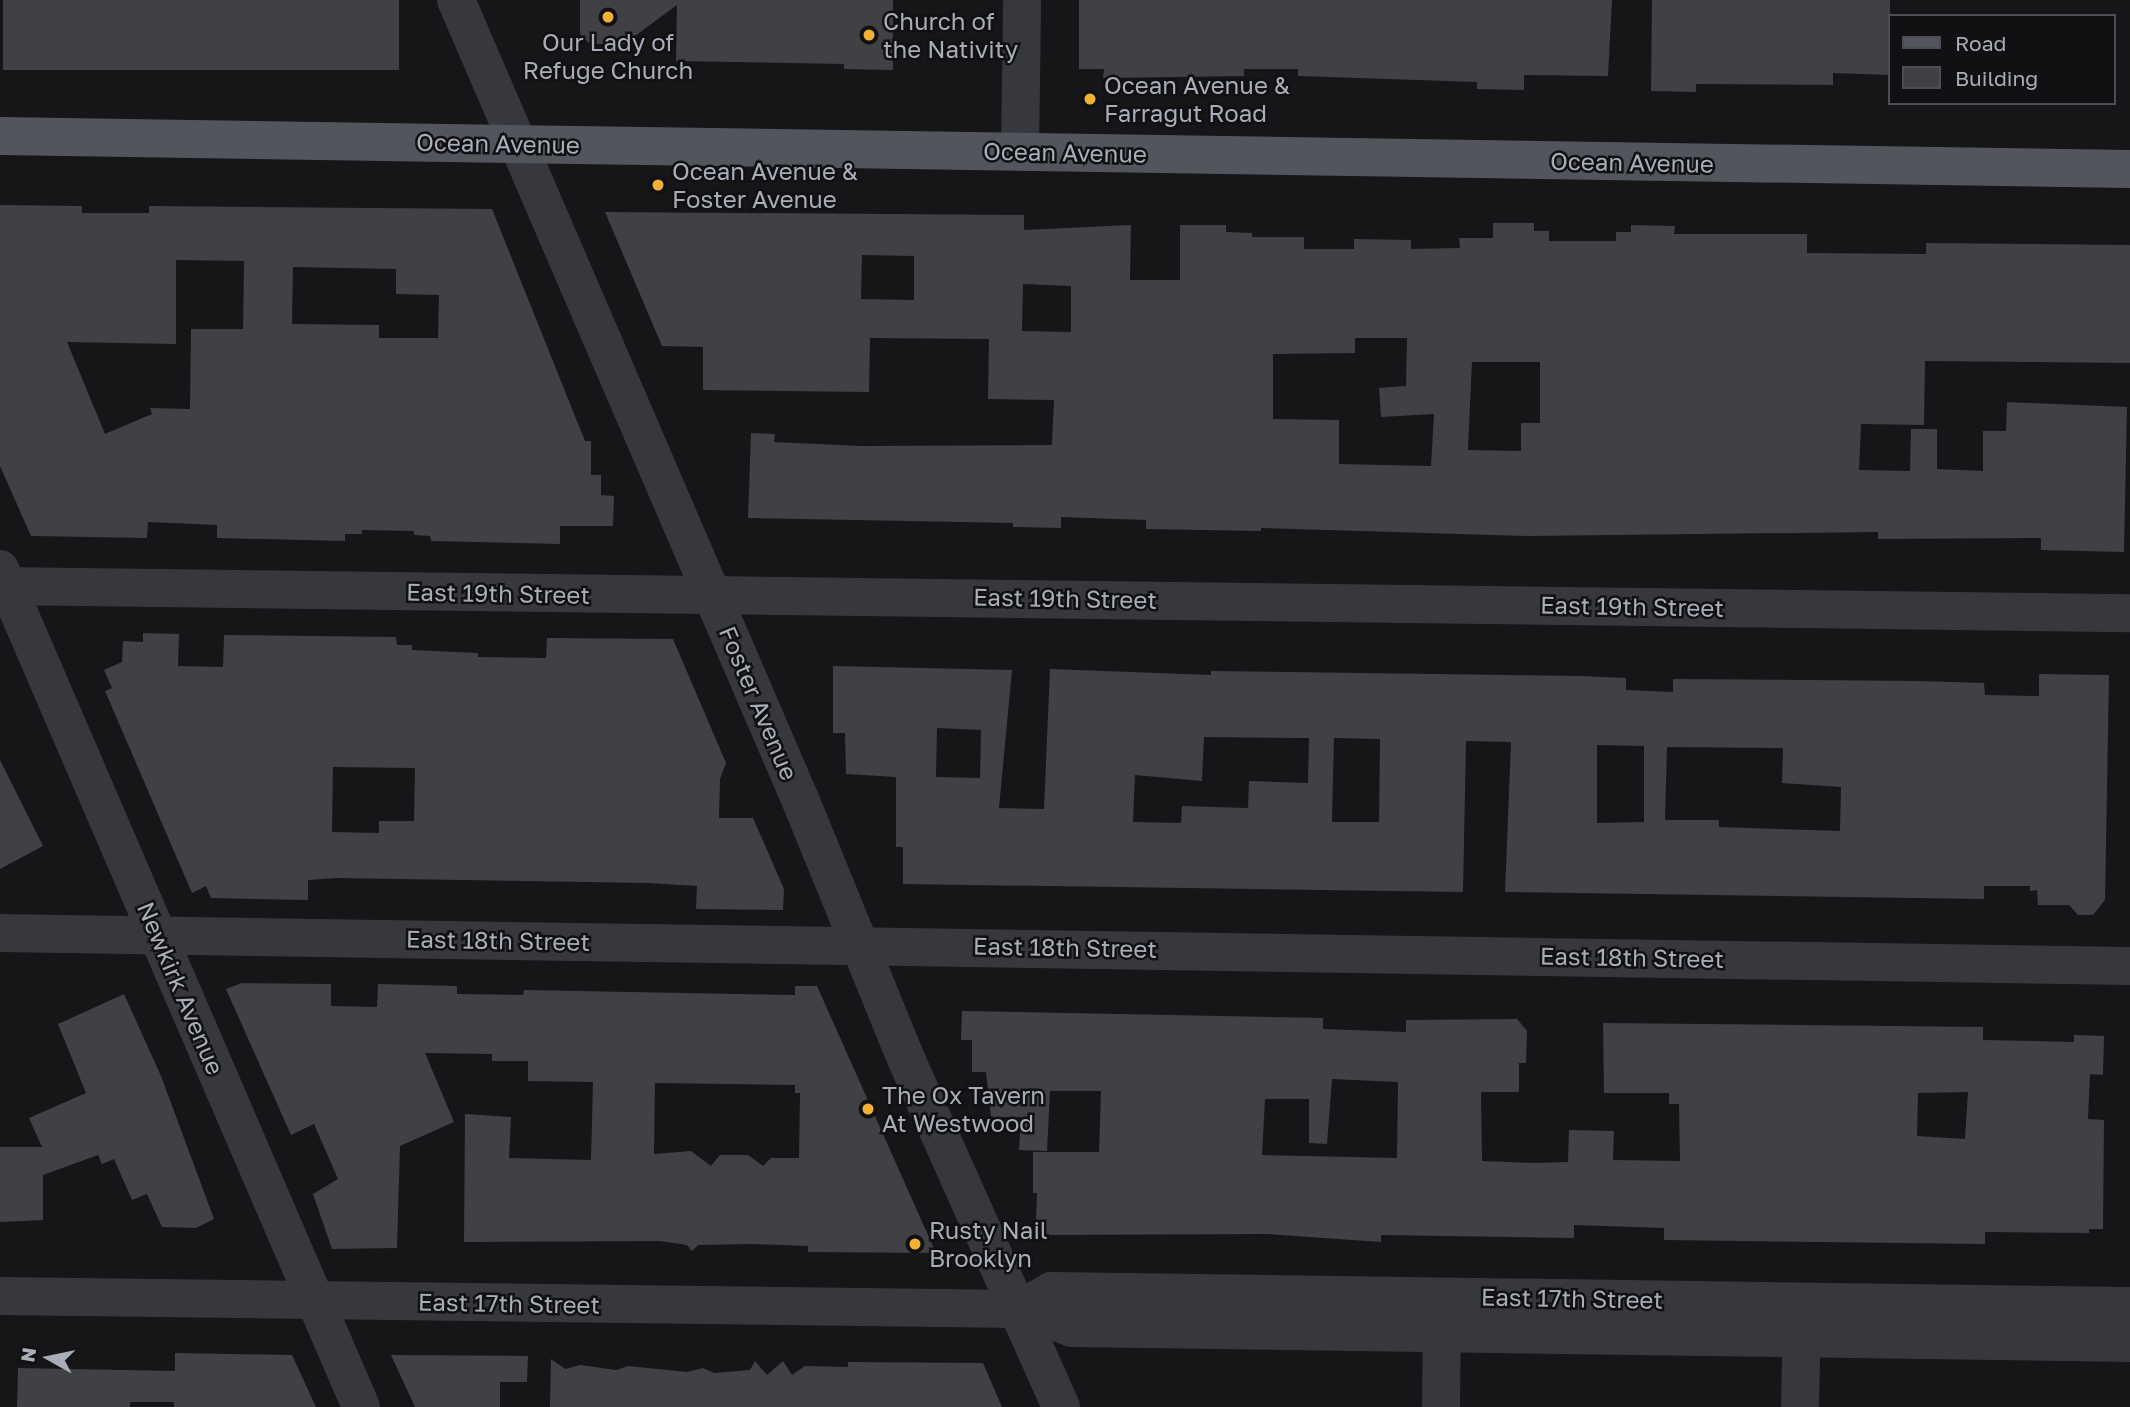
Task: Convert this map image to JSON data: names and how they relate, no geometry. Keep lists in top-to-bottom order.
{
  "streets": {
    "main road": ["Ocean Avenue"],
    "street": [
      "East 19th Street",
      "Foster Avenue",
      "East 18th Street",
      "Newkirk Avenue",
      "East 17th Street"
    ]
  },
  "crossings": [
    ["Ocean Avenue", "Foster Avenue"],
    ["East 19th Street", "Foster Avenue"],
    ["East 19th Street", "Newkirk Avenue"],
    ["Foster Avenue", "East 18th Street"],
    ["Foster Avenue", "East 17th Street"],
    ["East 18th Street", "Newkirk Avenue"],
    ["Newkirk Avenue", "East 17th Street"]
  ],
  "places": [
    "Our Lady of Refuge Church",
    "Church of the Nativity",
    "Ocean Avenue & Farragut Road",
    "Ocean Avenue & Foster Avenue",
    "The Ox Tavern At Westwood",
    "Rusty Nail Brooklyn"
  ],
  "legend": ["Road", "Building"],
  "north": "left"
}
